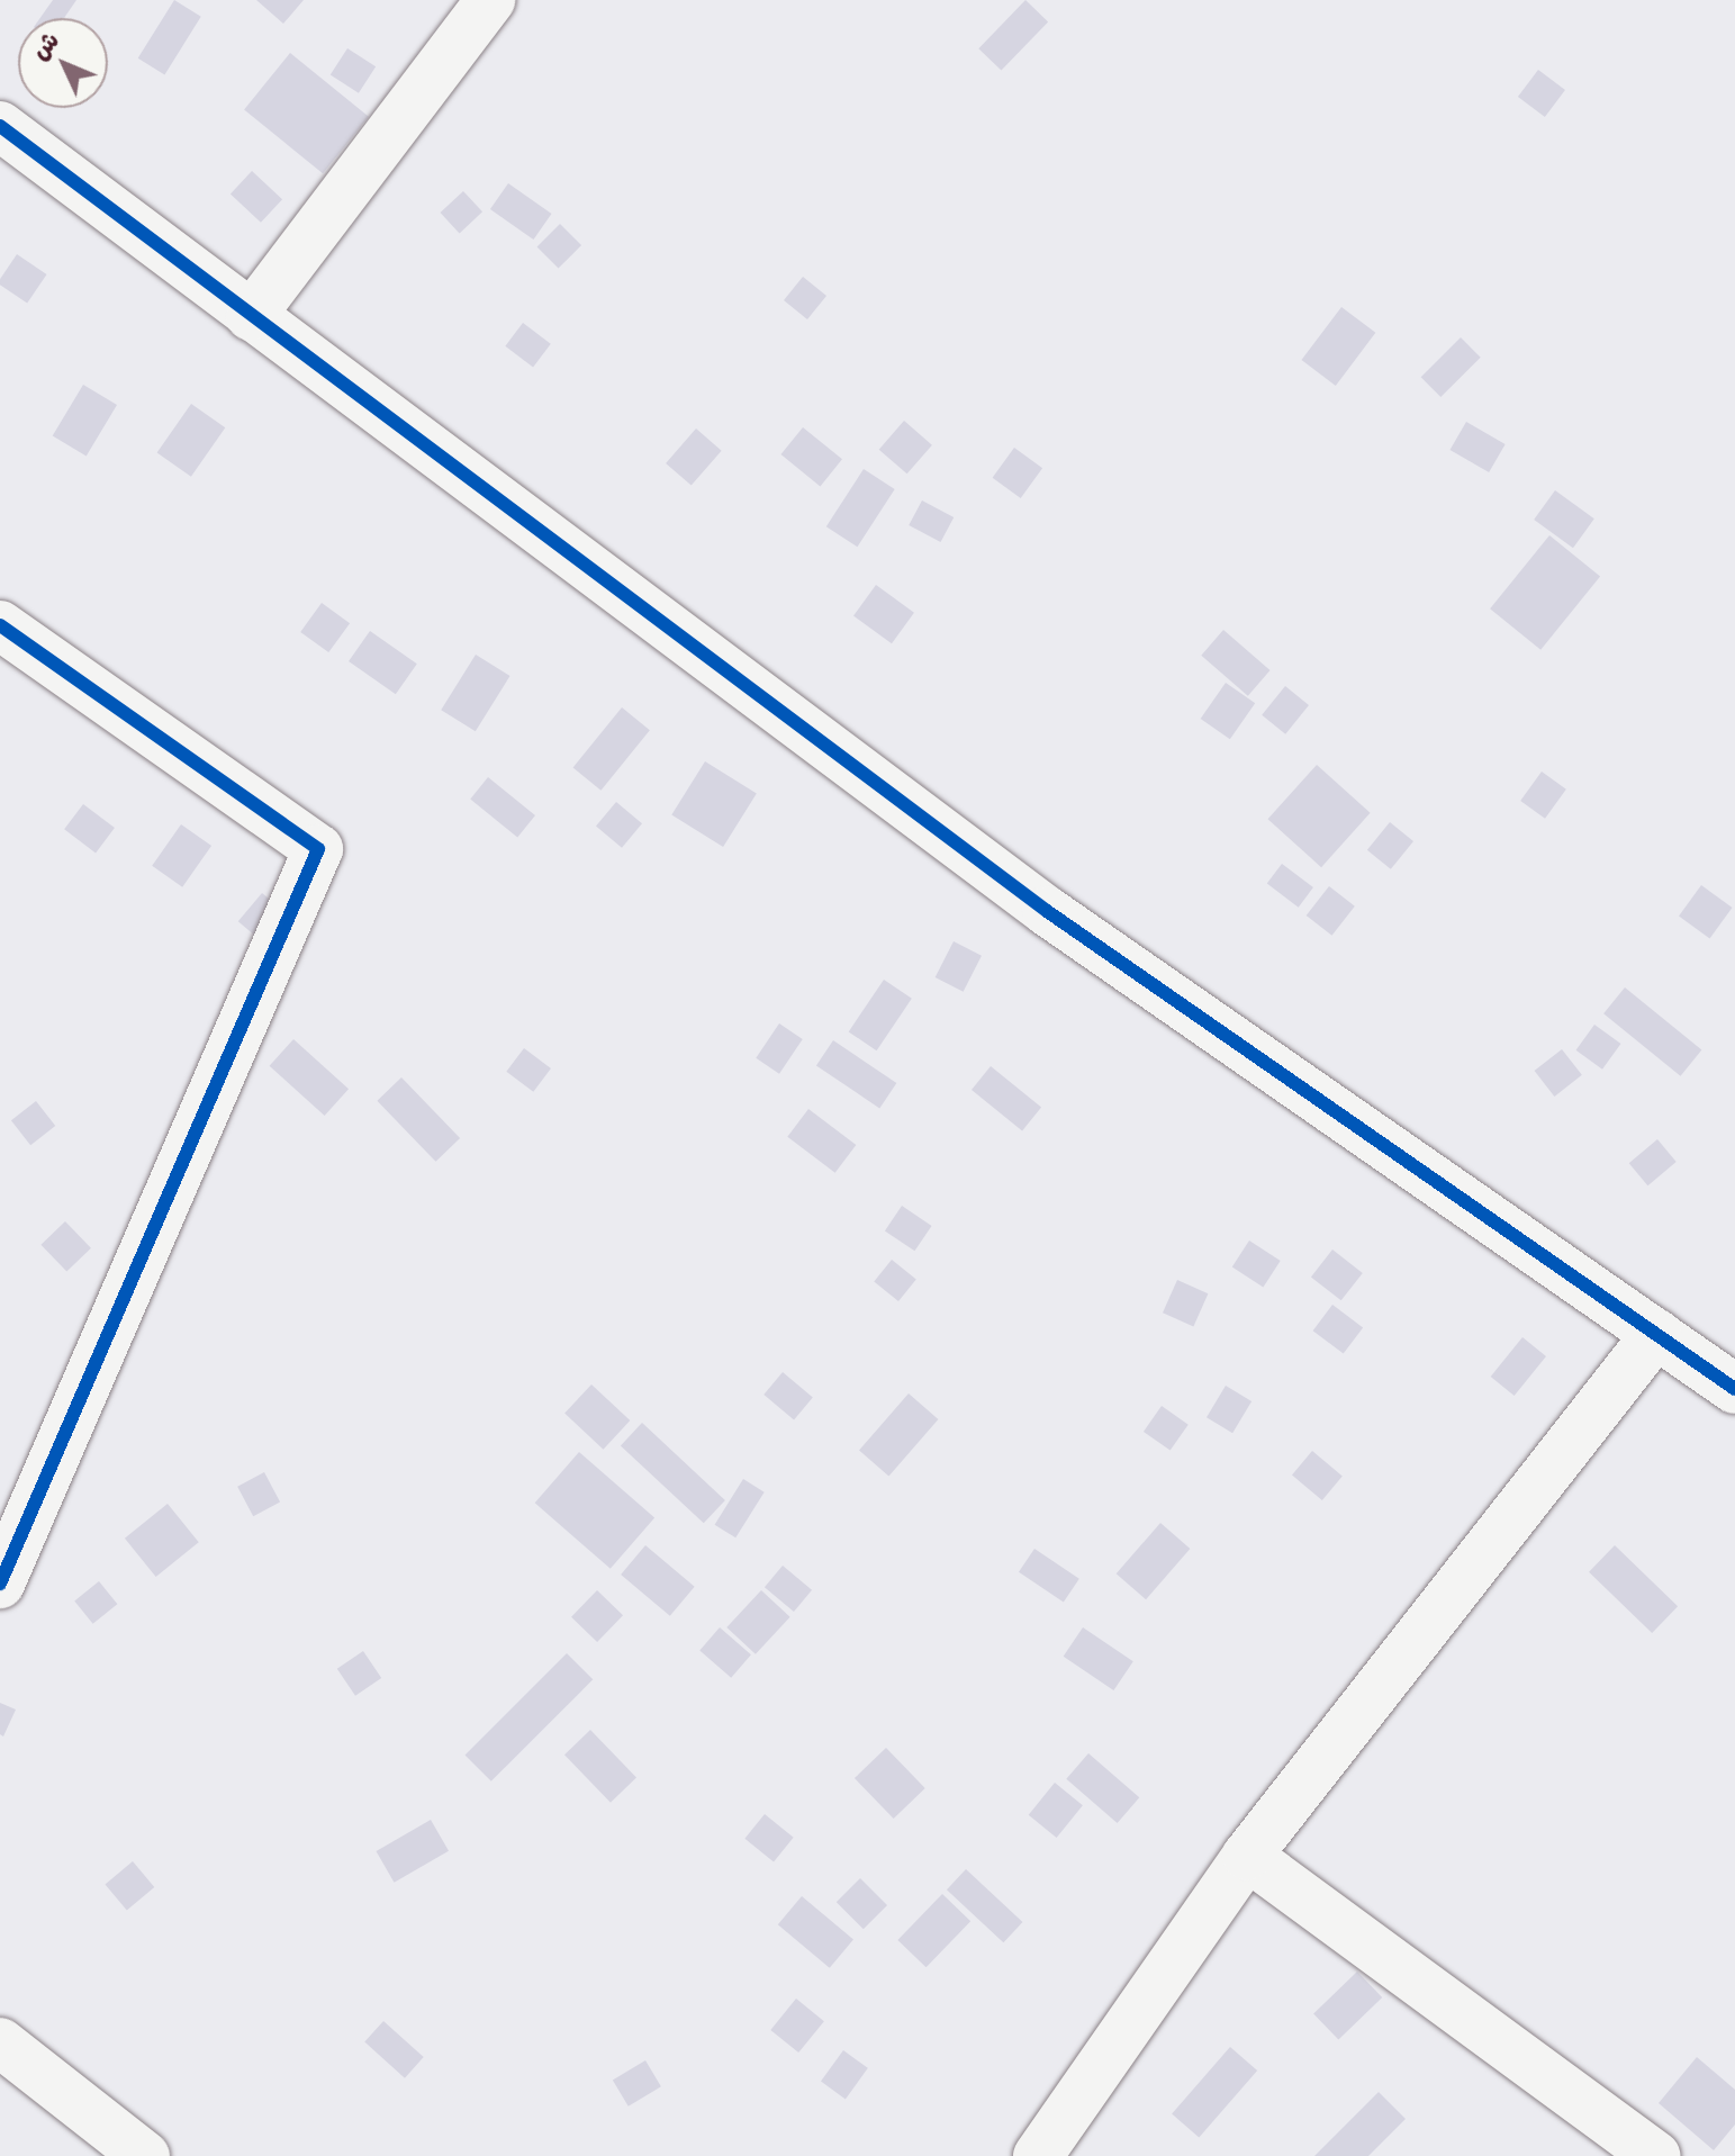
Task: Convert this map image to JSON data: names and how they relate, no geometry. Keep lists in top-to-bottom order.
{
  "north": "top left"
}
